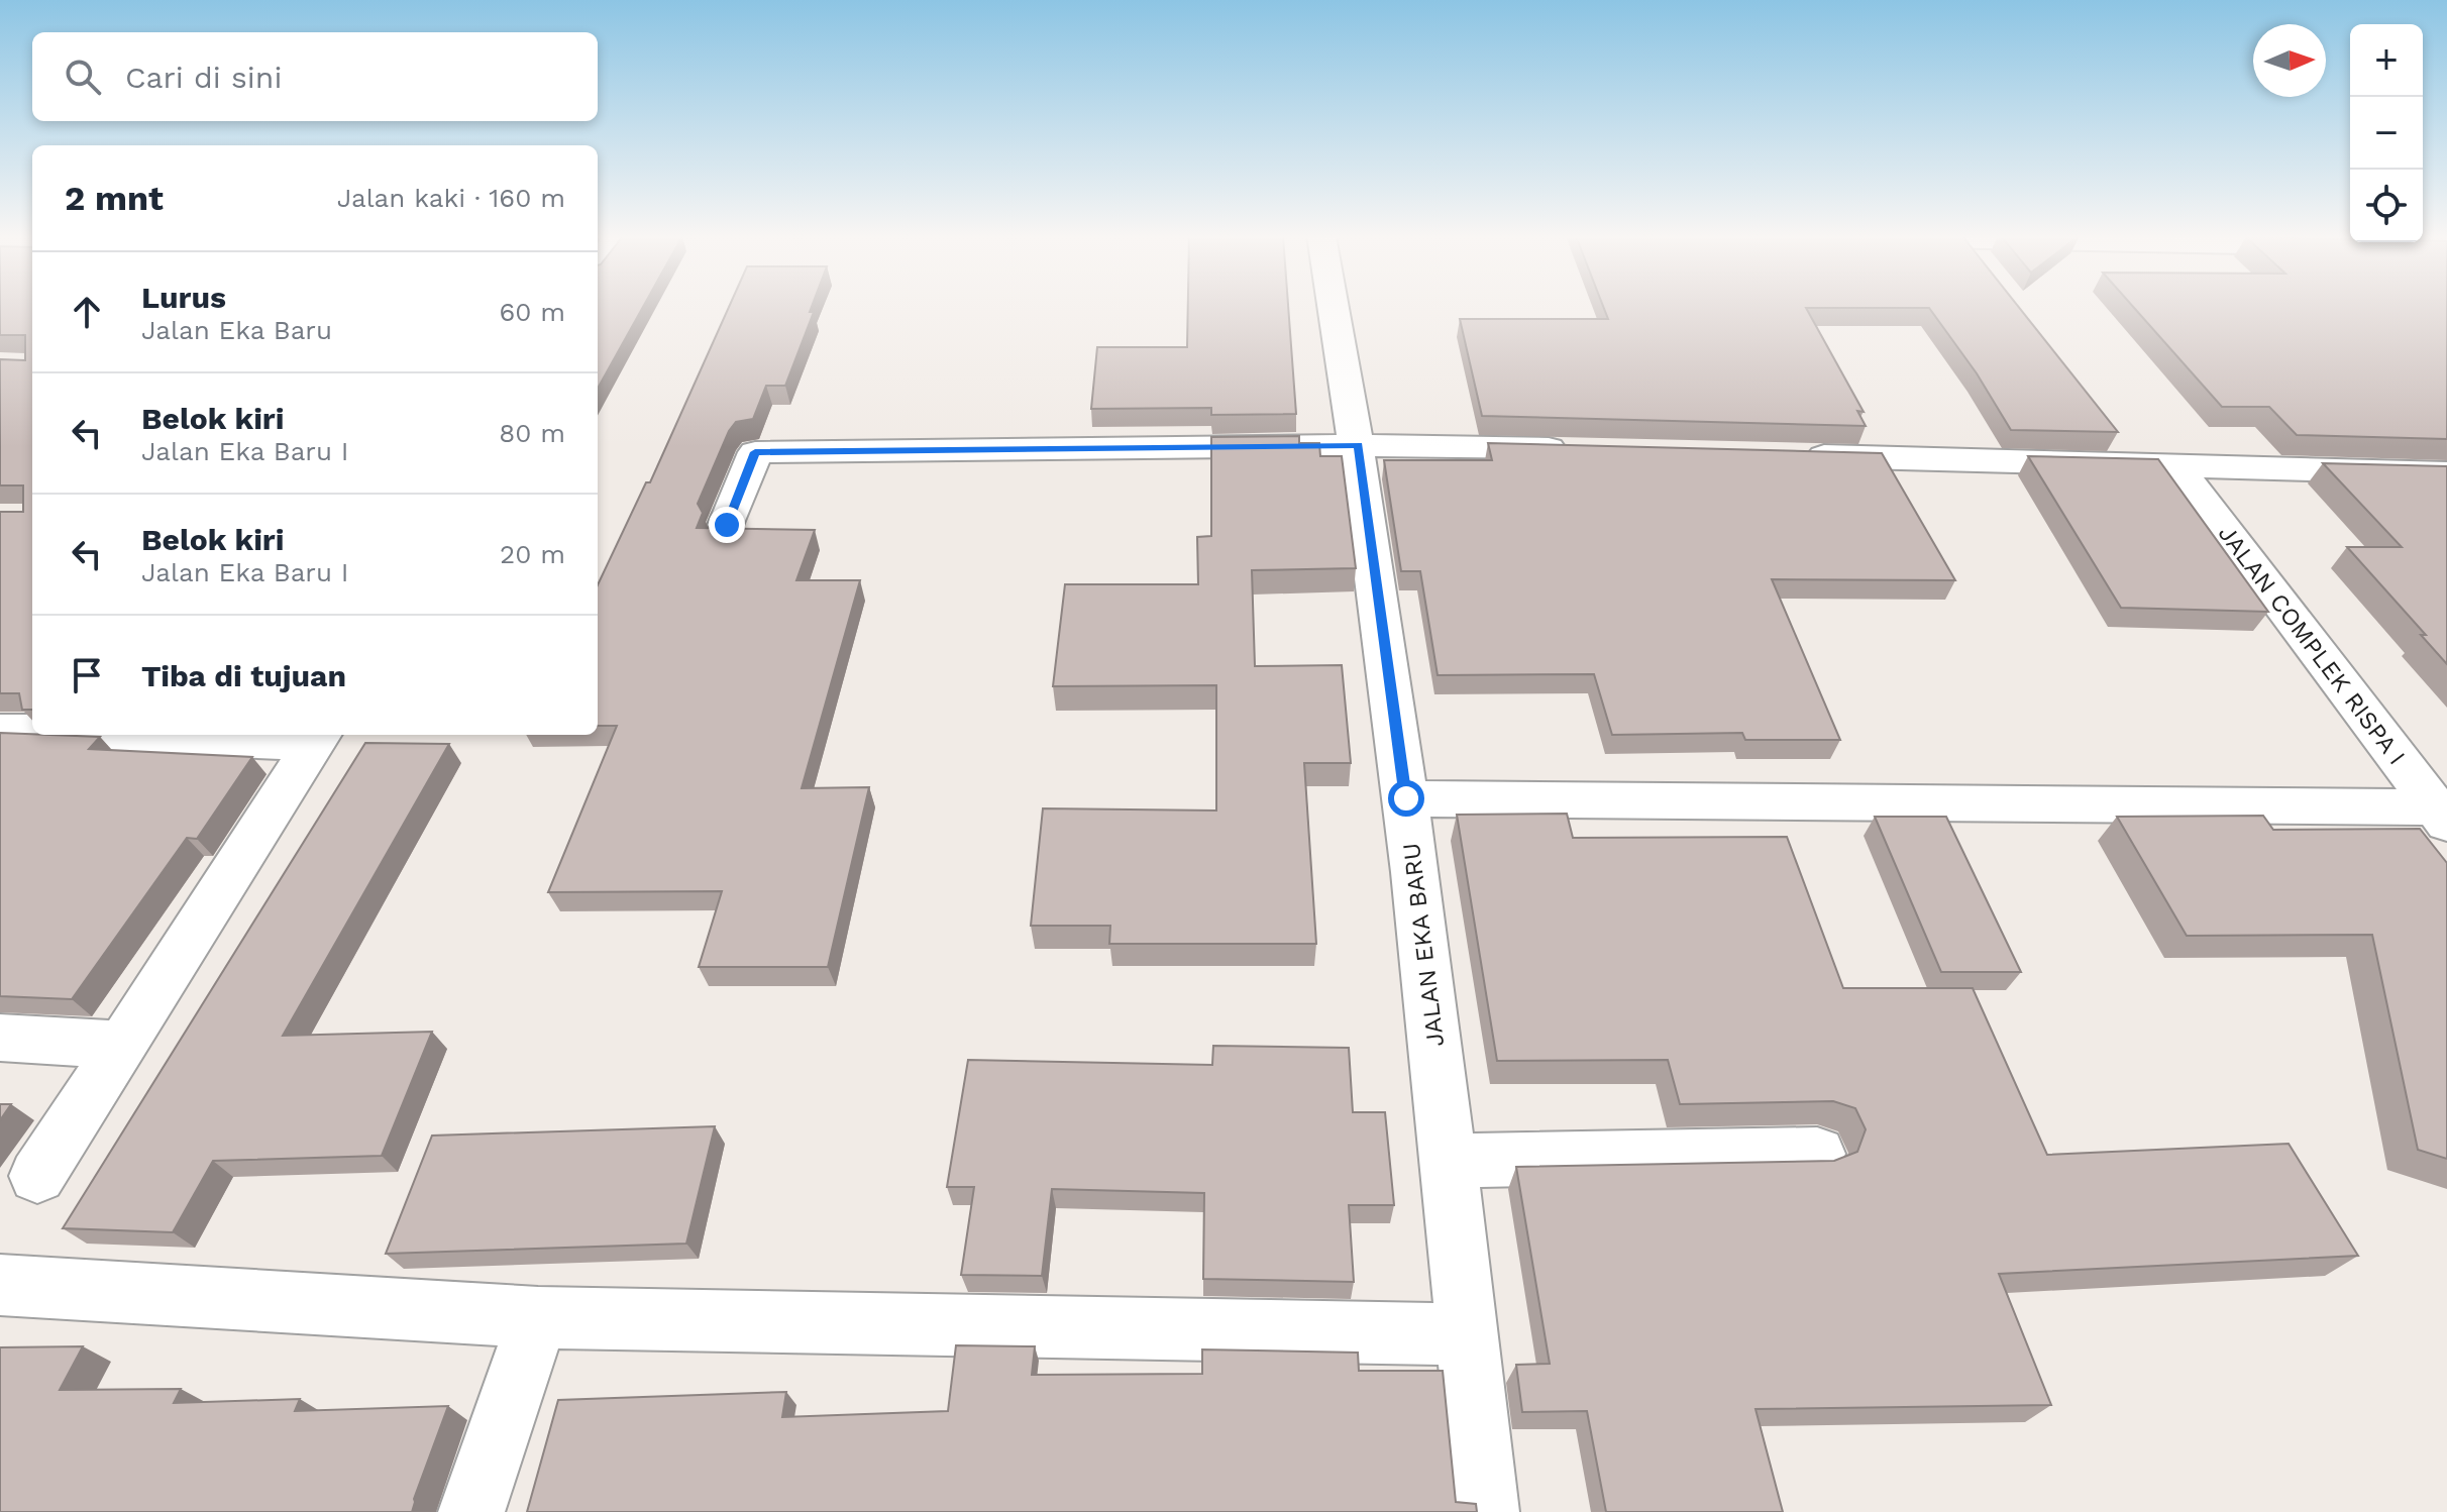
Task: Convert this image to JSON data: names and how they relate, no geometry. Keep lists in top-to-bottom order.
{
  "streets": {
    "street": ["JALAN COMPLEK RISPA I", "JALAN EKA BARU"]
  },
  "north": "right",
  "page": {
    "map_buttons": ["+", "−"],
    "search": "Cari di sini",
    "heading": ["2 mnt", "Jalan kaki · 160 m"],
    "list": [
      ["Lurus", "Jalan Eka Baru", "60 m"],
      ["Belok kiri", "Jalan Eka Baru I", "80 m"],
      ["Belok kiri", "Jalan Eka Baru I", "20 m"],
      "Tiba di tujuan"
    ]
  }
}
